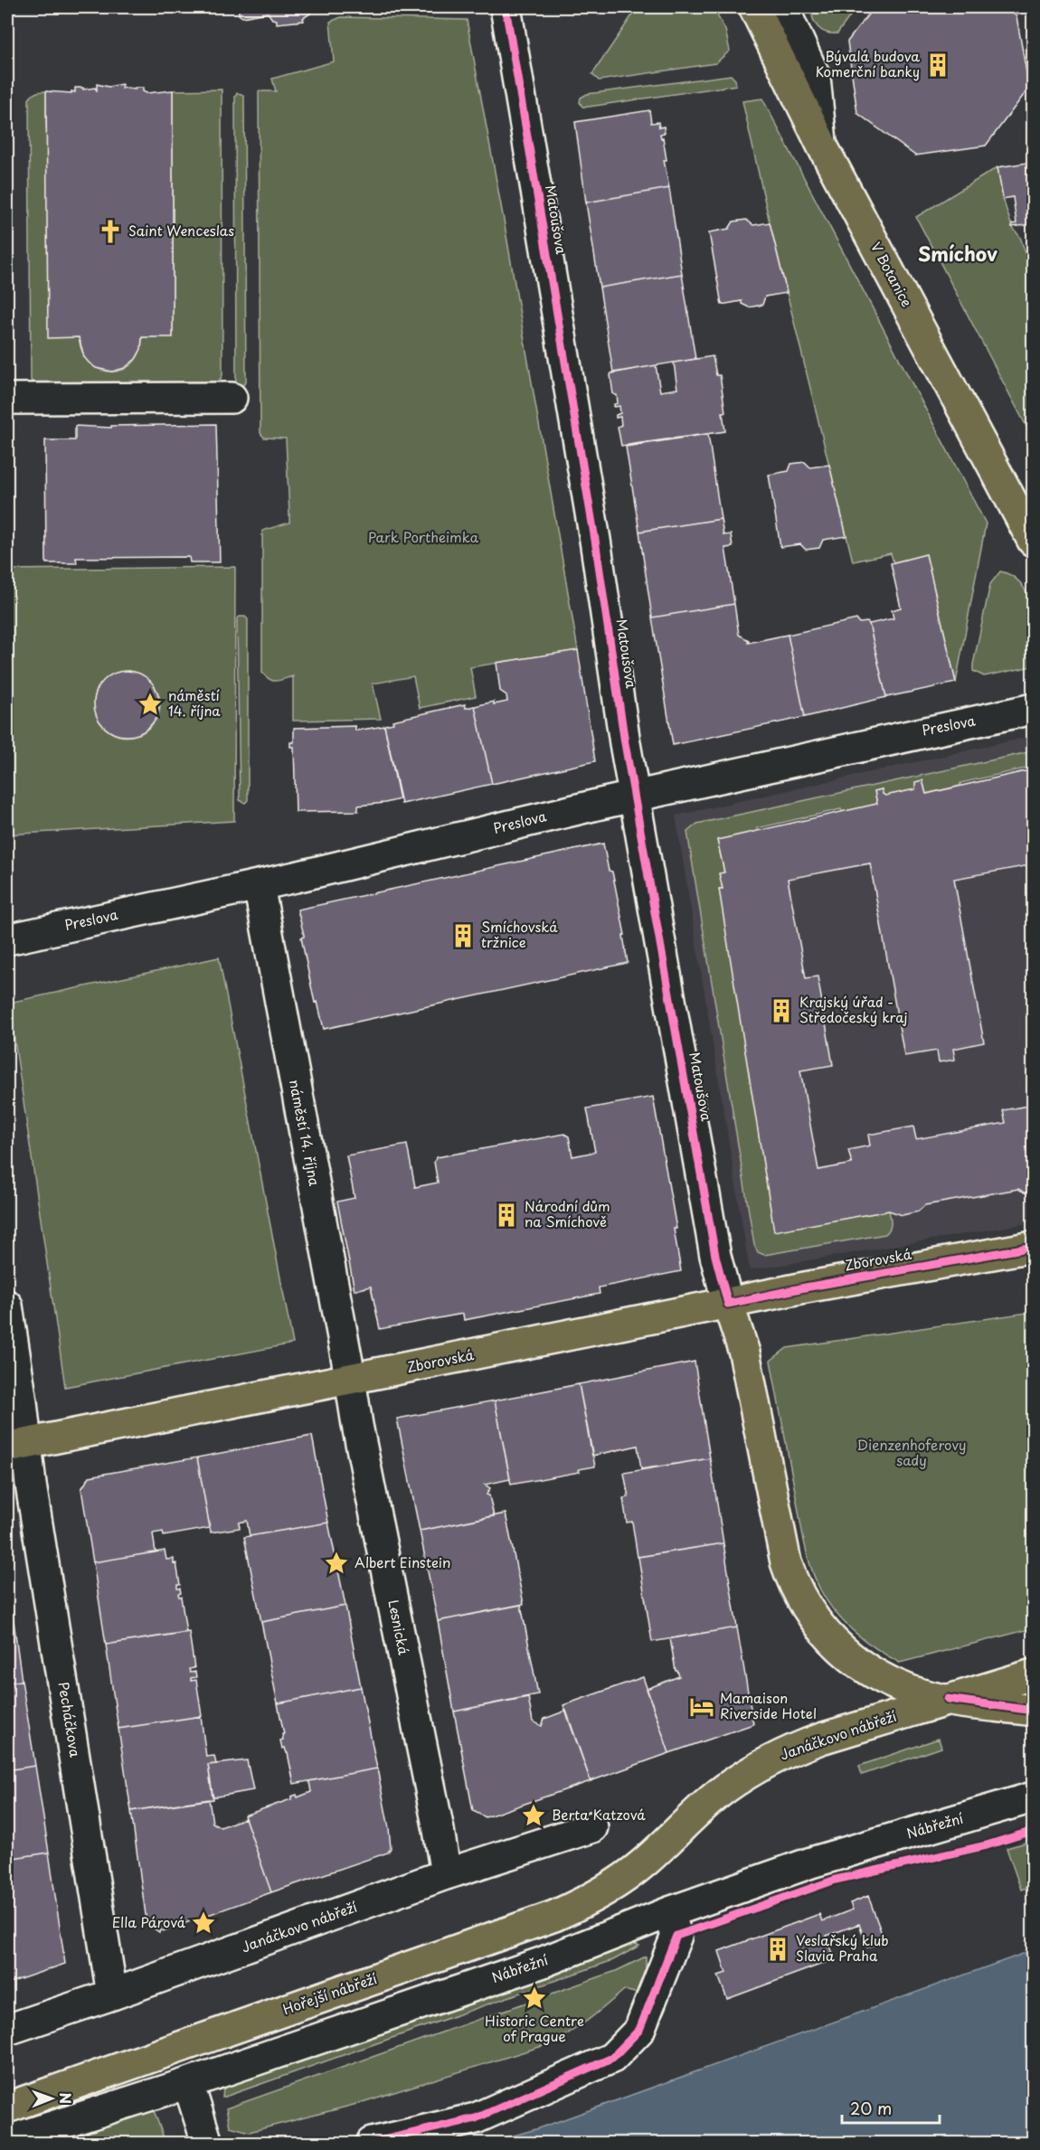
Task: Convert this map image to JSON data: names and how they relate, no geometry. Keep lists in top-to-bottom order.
{
  "streets": {
    "main road": [
      "V Botanice",
      "Zborovská",
      "Janáčkovo nábřeží",
      "Hořejší nábřeží"
    ],
    "street": [
      "Matoušova",
      "Preslova",
      "náměstí 14. října",
      "Lesnická",
      "Pecháčkova",
      "Nábřežní"
    ]
  },
  "crossings": [
    ["Matoušova", "Preslova"],
    ["Matoušova", "Zborovská"],
    ["Preslova", "náměstí 14. října"],
    ["náměstí 14. října", "Zborovská"],
    ["náměstí 14. října", "Lesnická"],
    ["Zborovská", "Lesnická"],
    ["Zborovská", "Pecháčkova"],
    ["Lesnická", "Janáčkovo nábřeží"],
    ["Pecháčkova", "Janáčkovo nábřeží"],
    ["Janáčkovo nábřeží", "Hořejší nábřeží"]
  ],
  "districts": ["Smíchov"],
  "parks": ["Park Portheimka", "Dienzenhoferovy sady"],
  "places": {
    "building": [
      "Bývalá budova Komerční banky",
      "Smíchovská tržnice",
      "Krajský úřad - Středočeský kraj",
      "Národní dům na Smíchově",
      "Veslařský klub Slavia Praha"
    ],
    "church": ["Saint Wenceslas"],
    "place": [
      "náměstí 14. října",
      "Albert Einstein",
      "Berta Katzová",
      "Ella Párová",
      "Historic Centre of Prague"
    ],
    "hotel": ["Mamaison Riverside Hotel"]
  },
  "scale_bar": "20 m",
  "north": "right"
}
